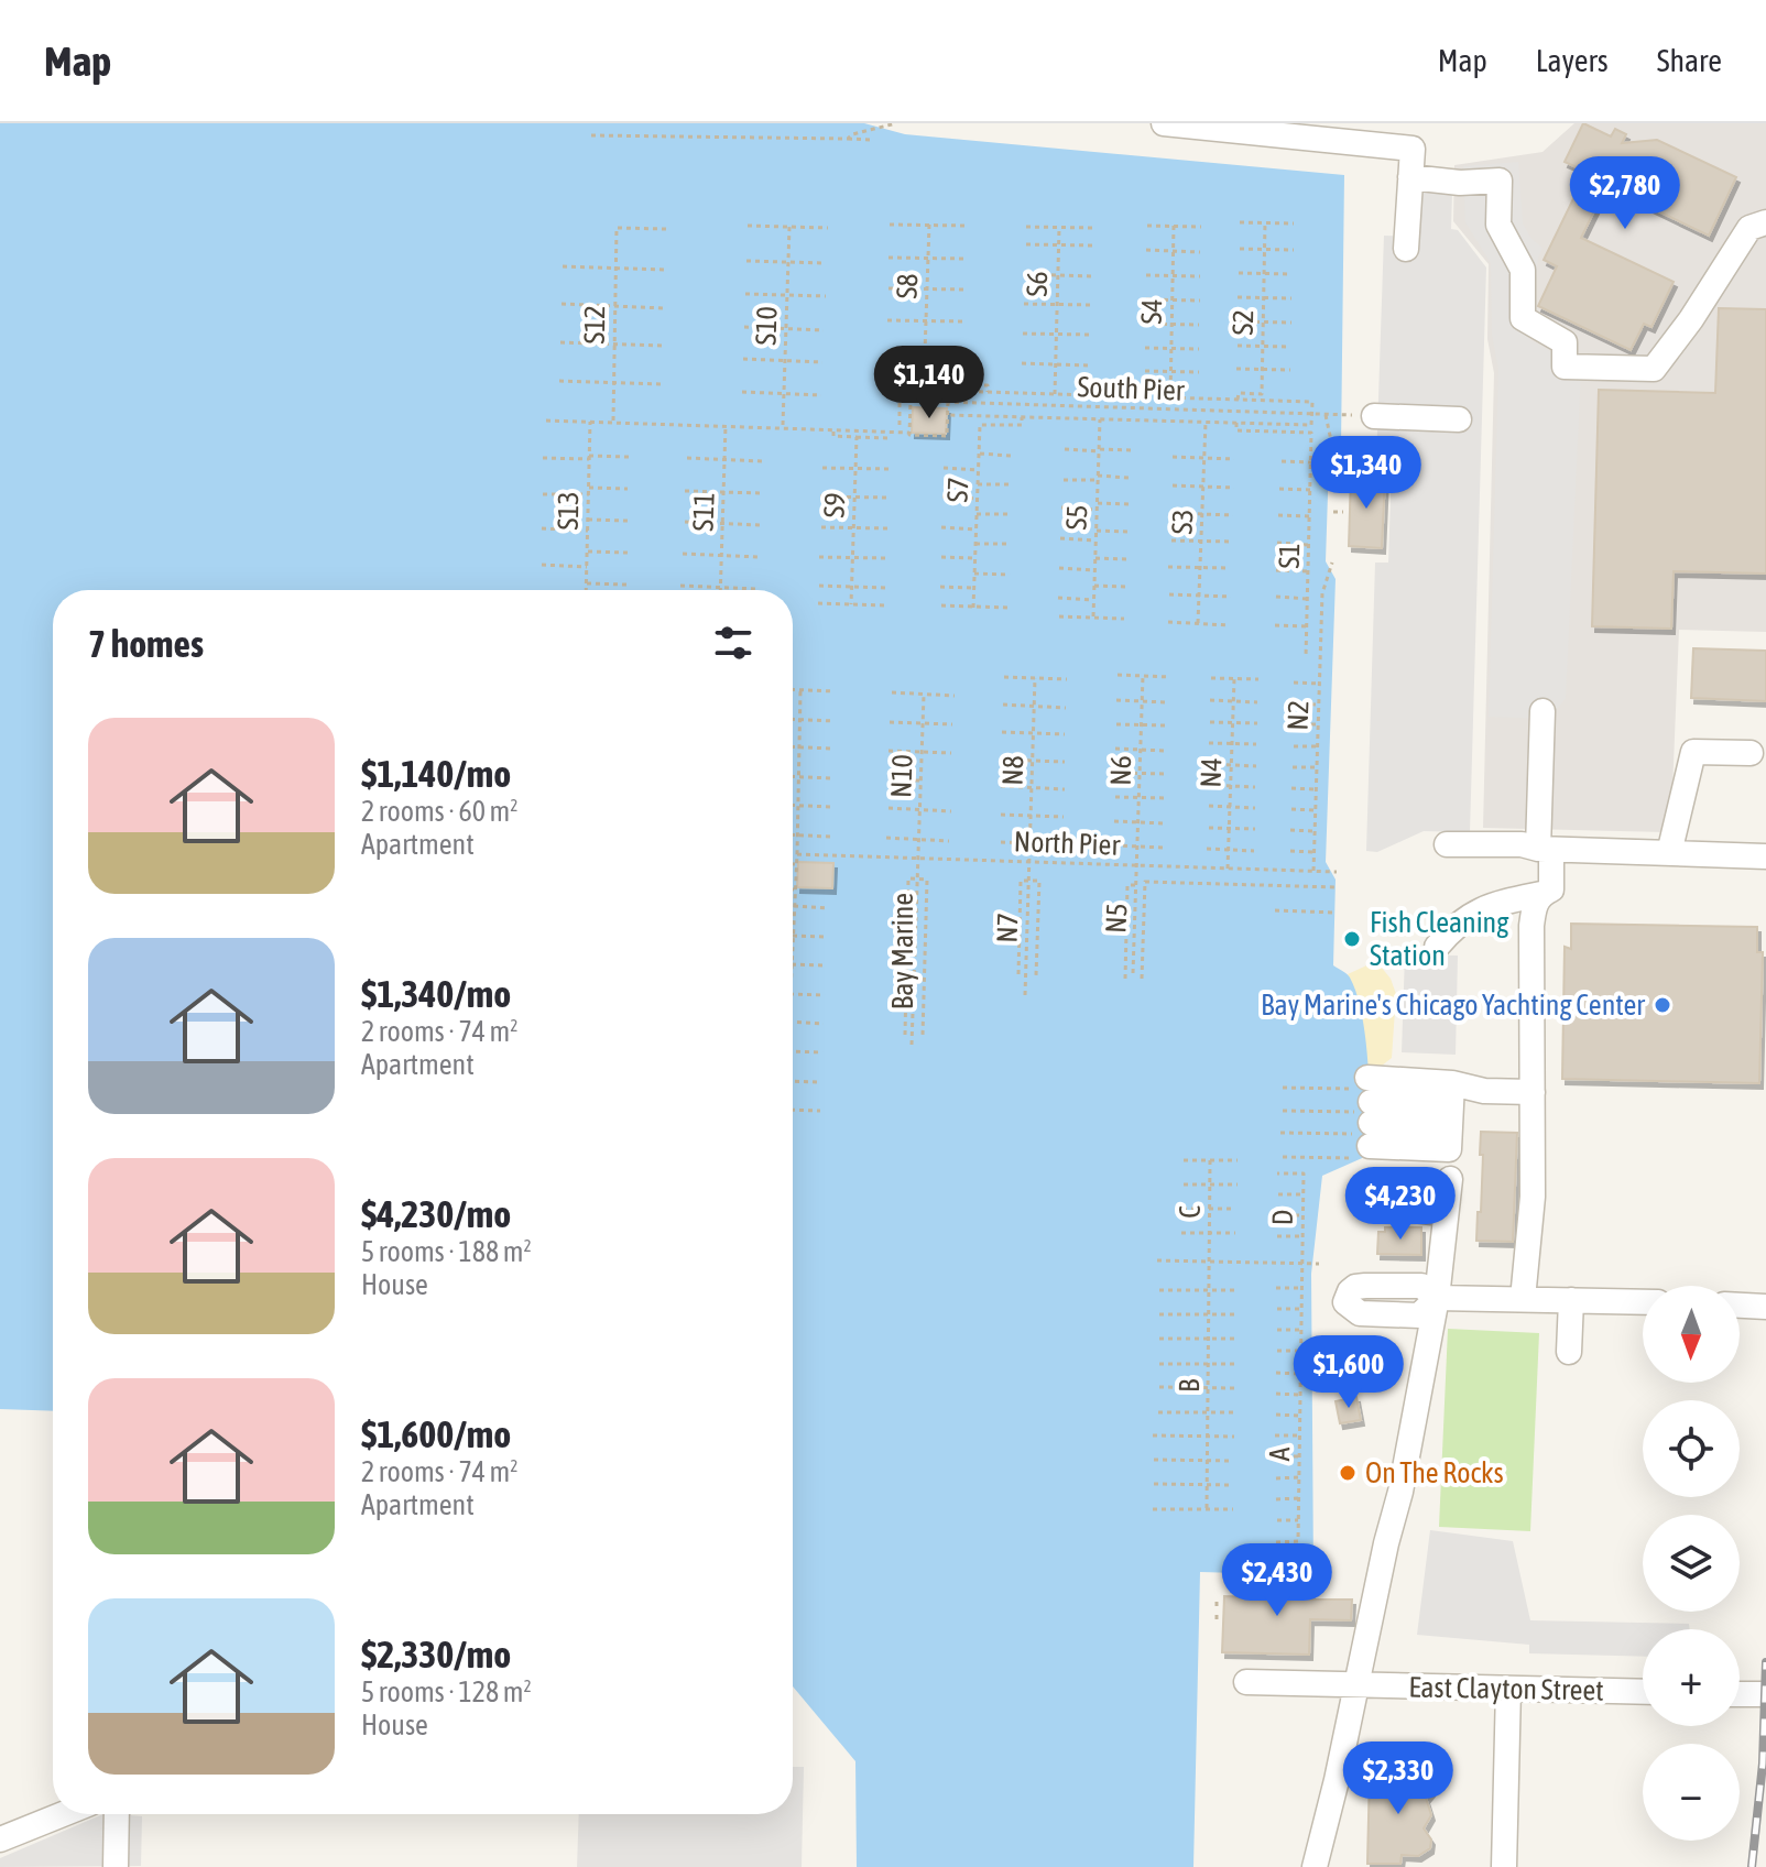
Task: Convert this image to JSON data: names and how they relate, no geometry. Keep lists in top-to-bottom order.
{
  "streets": {
    "lane": ["East Clayton Street"],
    "path": [
      "S6",
      "S8",
      "S4",
      "S2",
      "S12",
      "S10",
      "South Pier",
      "S7",
      "S9",
      "S13",
      "S11",
      "S5",
      "S3",
      "S1",
      "N2",
      "N8",
      "N6",
      "N4",
      "N10",
      "North Pier",
      "N5",
      "N7",
      "Bay Marine",
      "C",
      "D",
      "B",
      "A"
    ]
  },
  "crossings": [
    ["N2", "North Pier"],
    ["N8", "N7"],
    ["N6", "N5"],
    ["N4", "North Pier"],
    ["N10", "Bay Marine"],
    ["C", "B"],
    ["D", "A"]
  ],
  "places": ["Fish Cleaning Station", "Bay Marine's Chicago Yachting Center", "On The Rocks"],
  "north": "bottom",
  "page": {
    "header": "Map",
    "nav": ["Map", "Layers", "Share"],
    "price": [
      "$2,780",
      "$1,140",
      "$1,340",
      "$4,230",
      "$1,600",
      "$2,430",
      "$2,330"
    ],
    "heading": "7 homes",
    "list": [
      {
        "name": "$1,140/mo",
        "note": "2 rooms · 60 m² · Apartment"
      },
      {
        "name": "$1,340/mo",
        "note": "2 rooms · 74 m² · Apartment"
      },
      {
        "name": "$4,230/mo",
        "note": "5 rooms · 188 m² · House"
      },
      {
        "name": "$1,600/mo",
        "note": "2 rooms · 74 m² · Apartment"
      },
      {
        "name": "$2,330/mo",
        "note": "5 rooms · 128 m² · House"
      }
    ],
    "map_buttons": ["+", "−"]
  }
}
